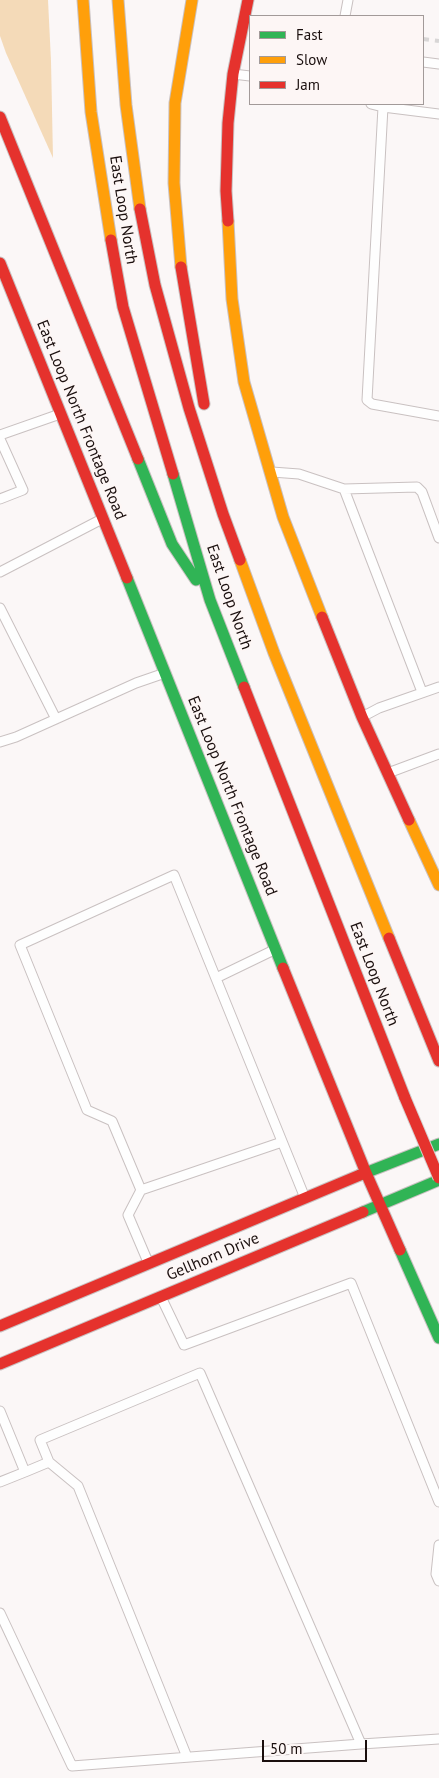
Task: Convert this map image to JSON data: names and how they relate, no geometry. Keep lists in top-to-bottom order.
{
  "streets": {
    "main road": ["East Loop North", "East Loop North Frontage Road", "Gellhorn Drive"]
  },
  "crossings": [
    ["East Loop North", "Gellhorn Drive"],
    ["East Loop North Frontage Road", "Gellhorn Drive"]
  ],
  "legend": ["Fast", "Slow", "Jam"],
  "scale_bar": "50 m"
}
